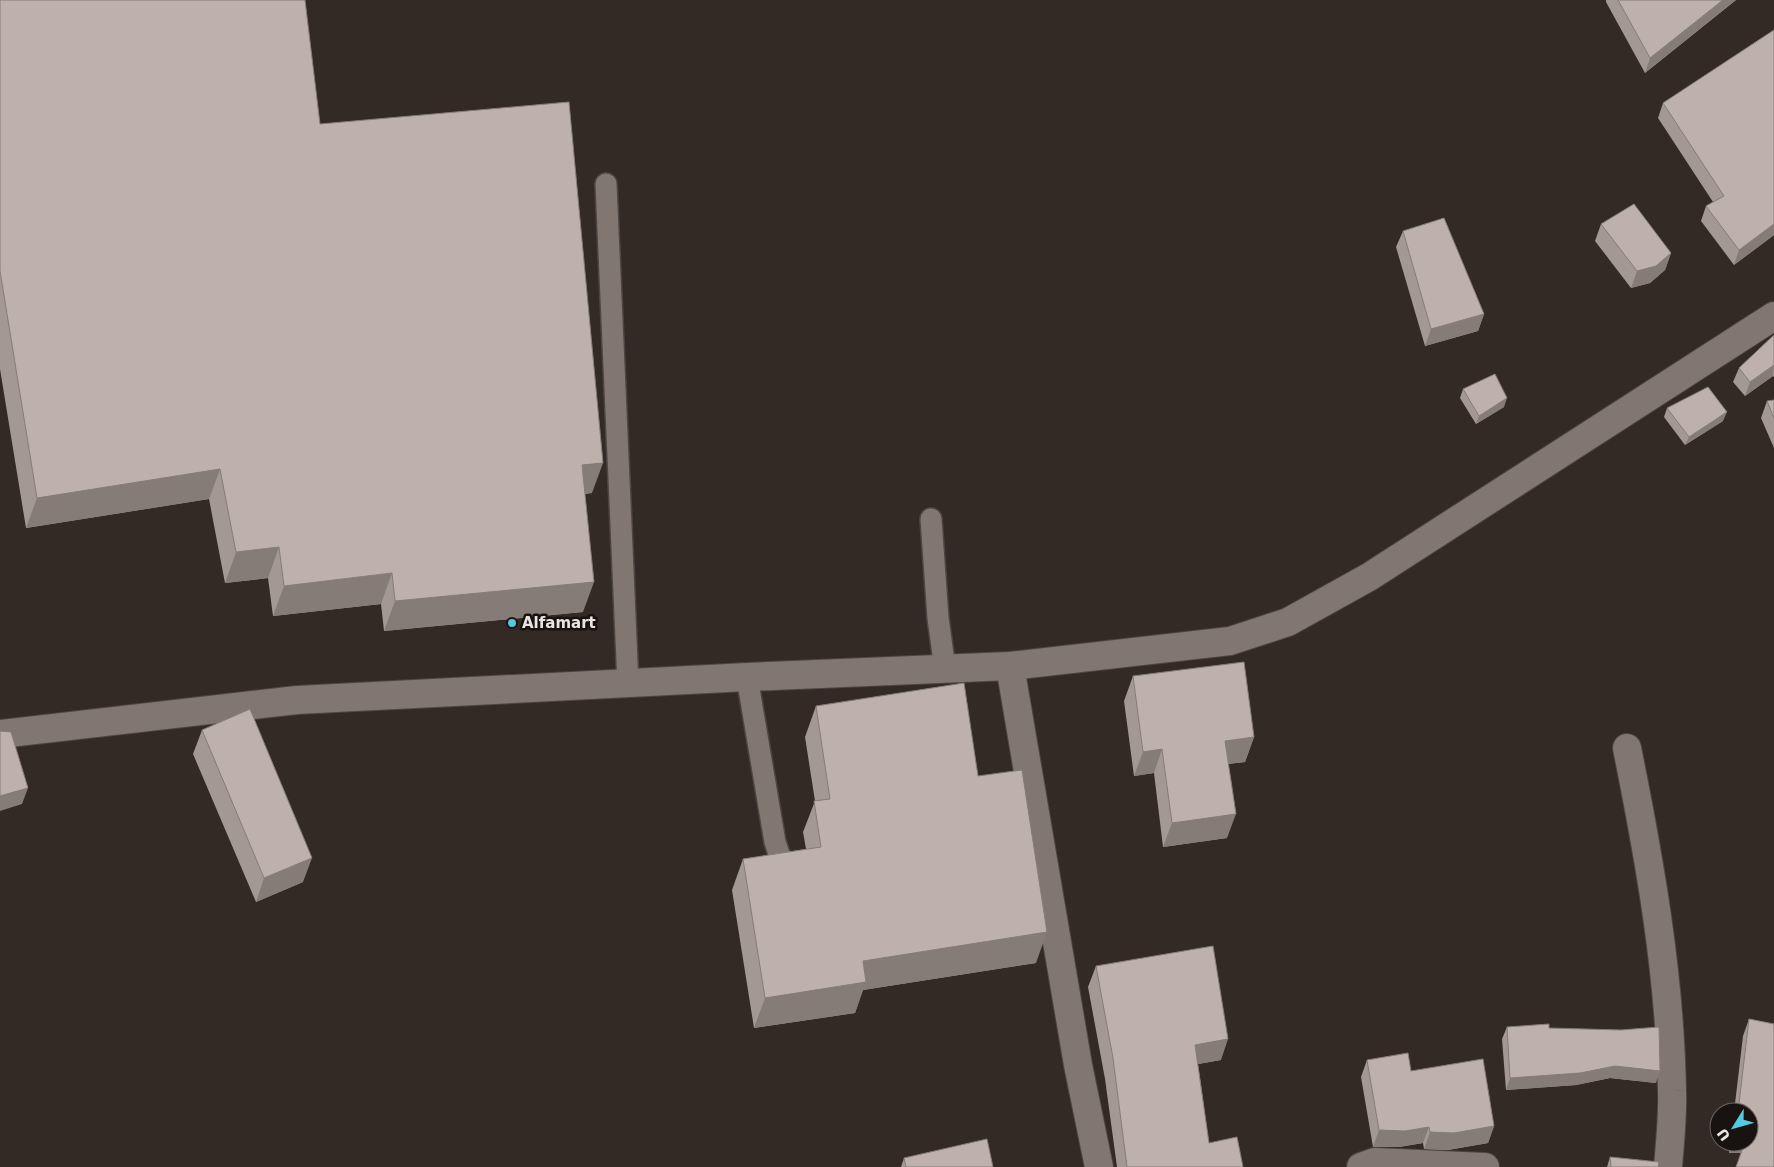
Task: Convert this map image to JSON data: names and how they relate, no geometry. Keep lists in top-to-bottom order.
{
  "places": ["Alfamart"],
  "north": "bottom left"
}
